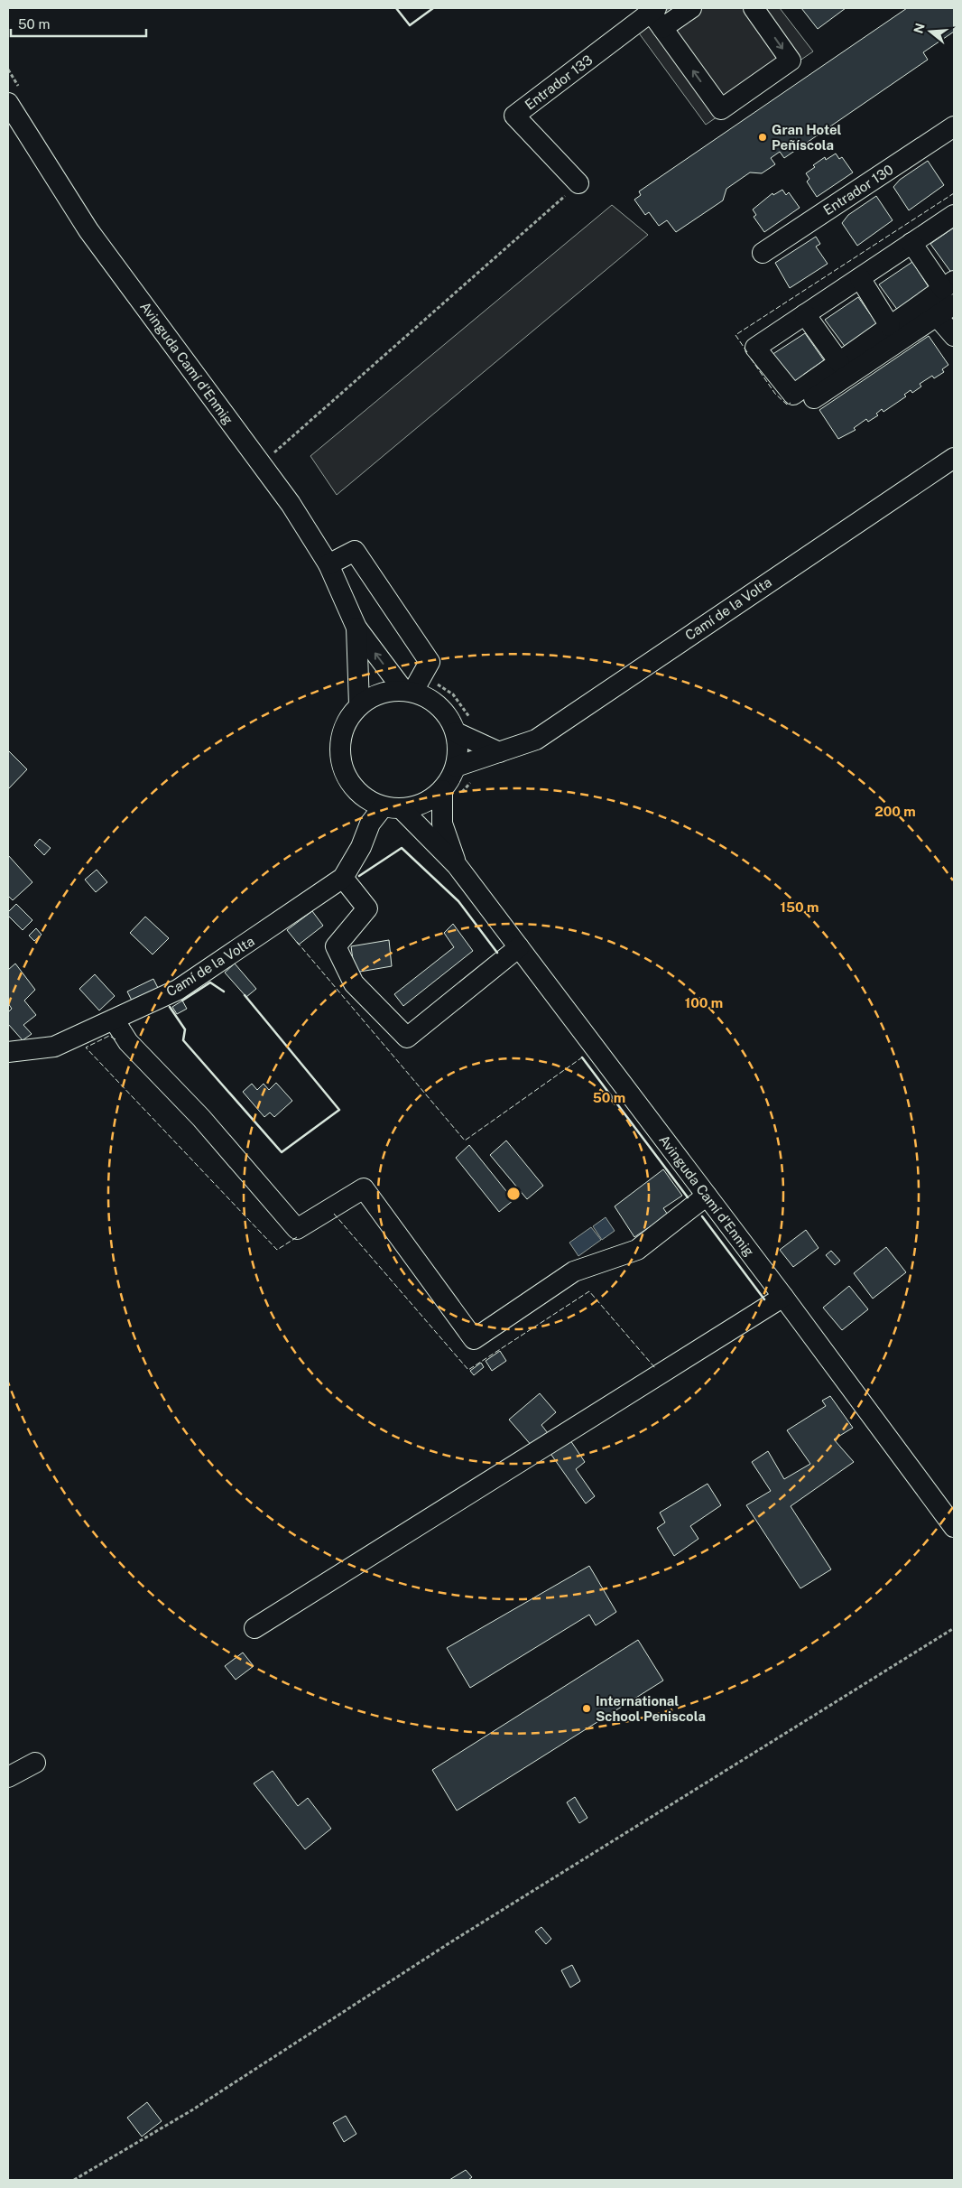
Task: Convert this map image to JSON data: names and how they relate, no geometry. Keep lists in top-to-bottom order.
{
  "streets": {
    "street": [
      "Entrador 133",
      "Entrador 130",
      "Avinguda Camí d'Enmig",
      "Camí de la Volta"
    ]
  },
  "crossings": [
    ["Avinguda Camí d'Enmig", "Camí de la Volta"]
  ],
  "places": ["Gran Hotel Peñíscola", "International School Peniscola"],
  "scale_bar": "50 m",
  "north": "left",
  "rings": [
    "200 m",
    "150 m",
    "100 m",
    "50 m"
  ]
}
